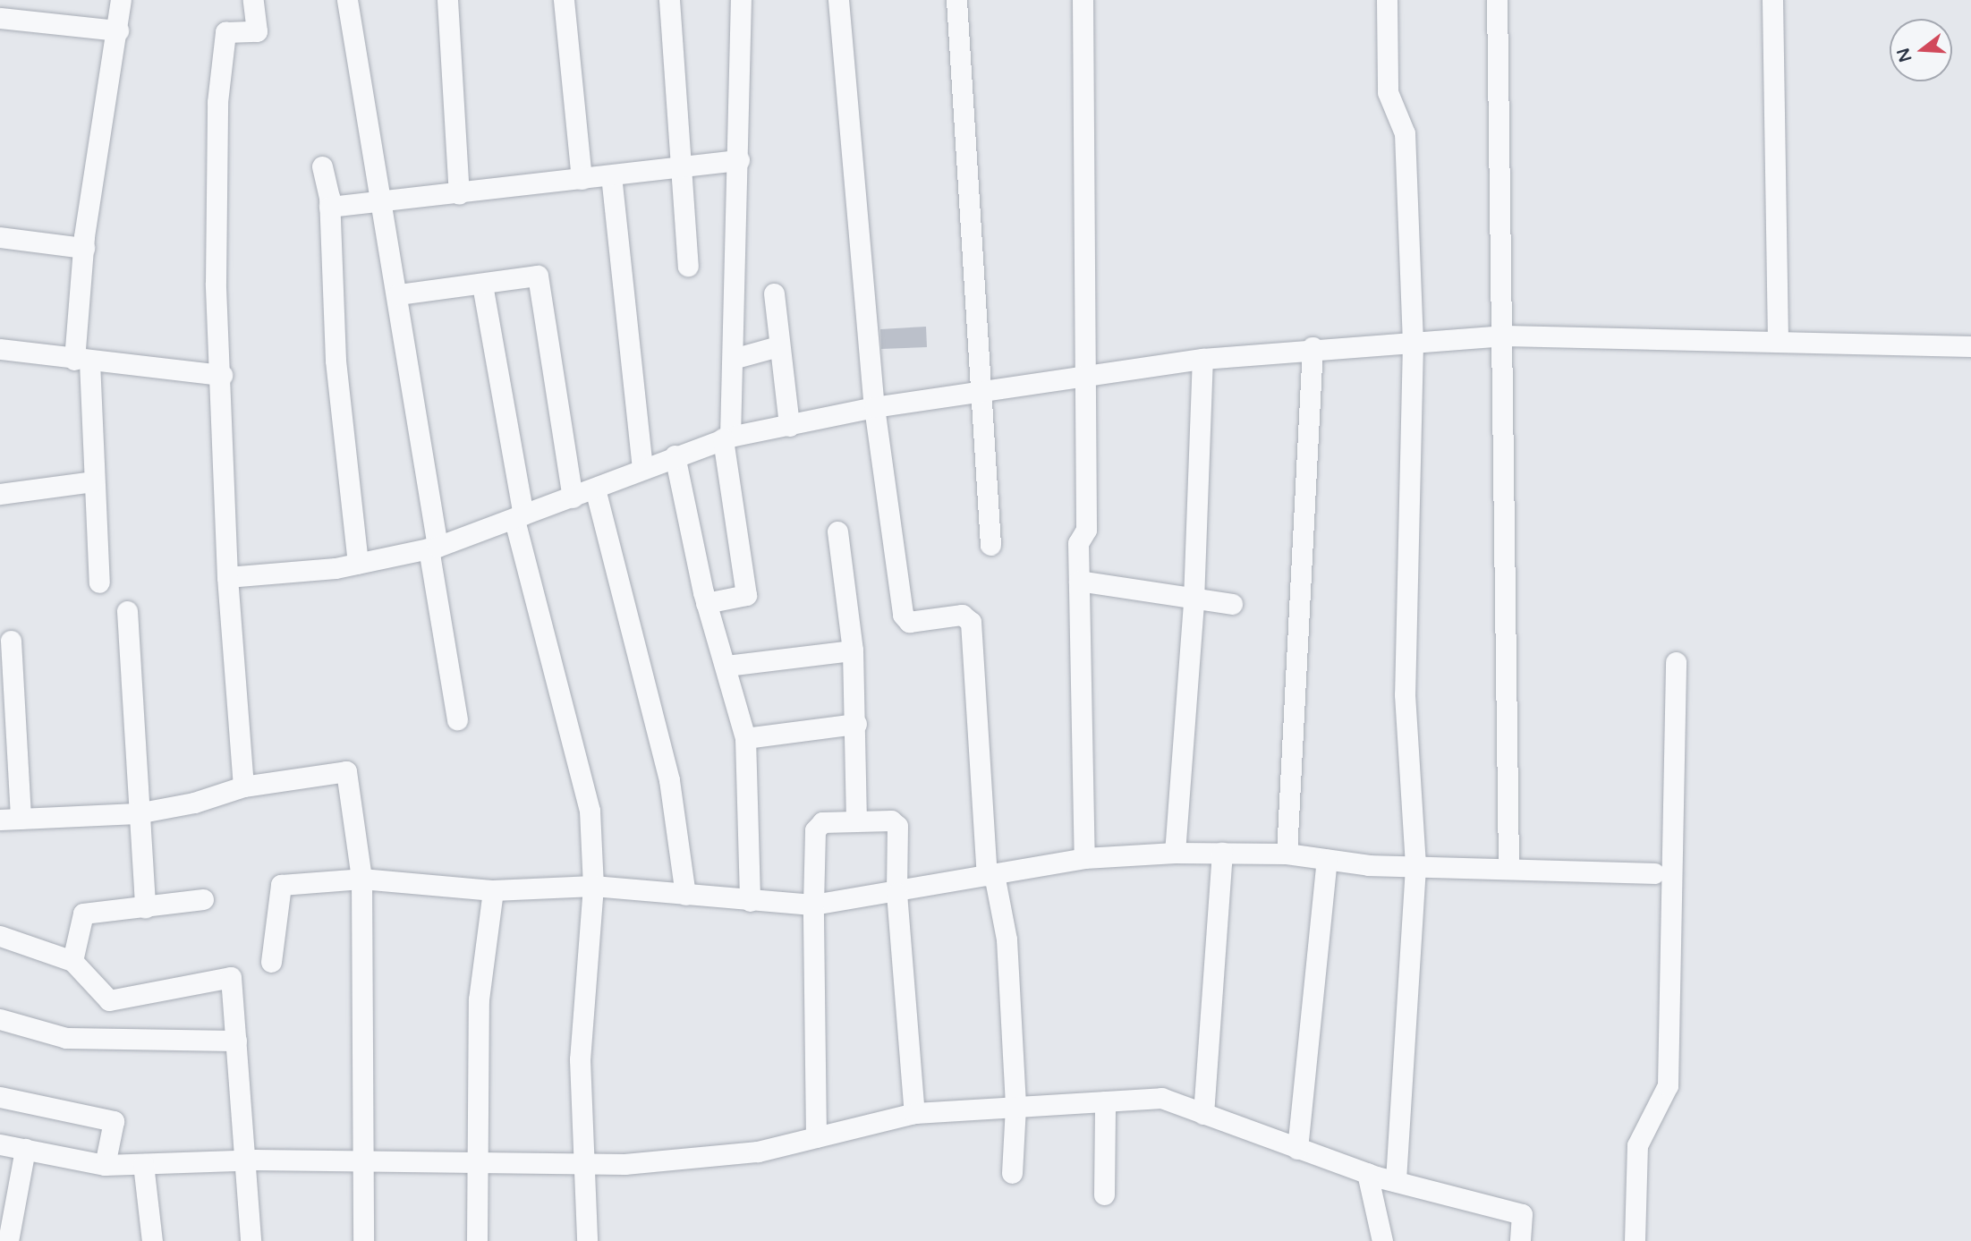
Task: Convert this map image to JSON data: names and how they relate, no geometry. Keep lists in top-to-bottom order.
{
  "north": "left"
}
